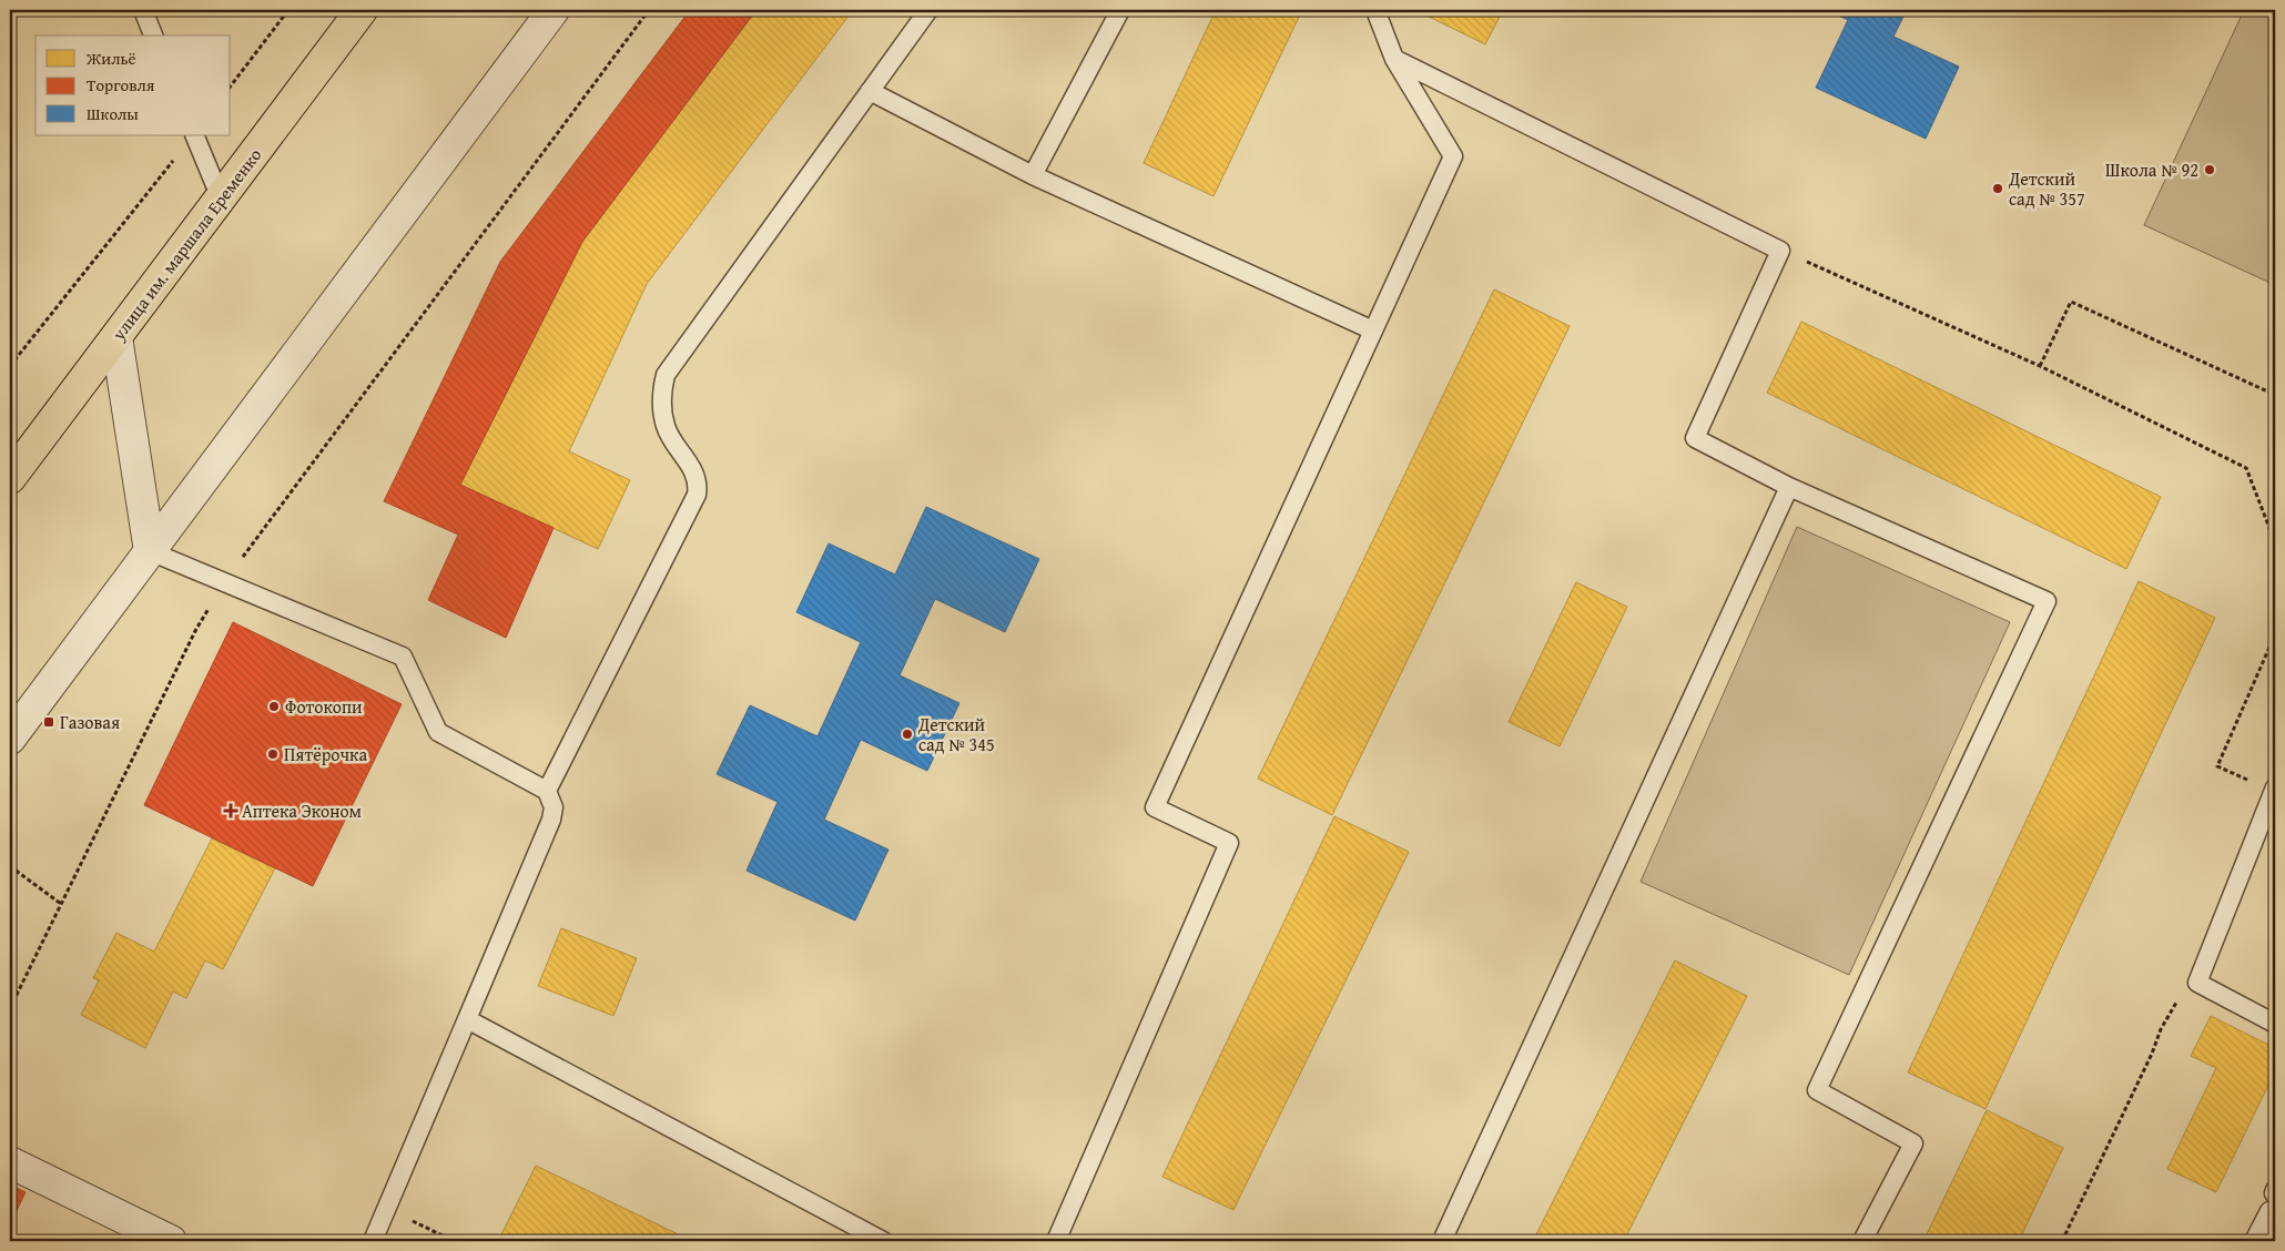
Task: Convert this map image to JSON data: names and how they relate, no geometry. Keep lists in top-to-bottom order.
{
  "streets": {
    "highway": ["улица им. маршала Еременко"]
  },
  "places": {
    "other": [
      "Школа № 92",
      "Детский сад № 357",
      "Фотокопи",
      "Детский сад № 345",
      "Пятёрочка"
    ],
    "transit": ["Газовая"],
    "health": ["Аптека Эконом"]
  },
  "legend": ["Жильё", "Торговля", "Школы"]
}
